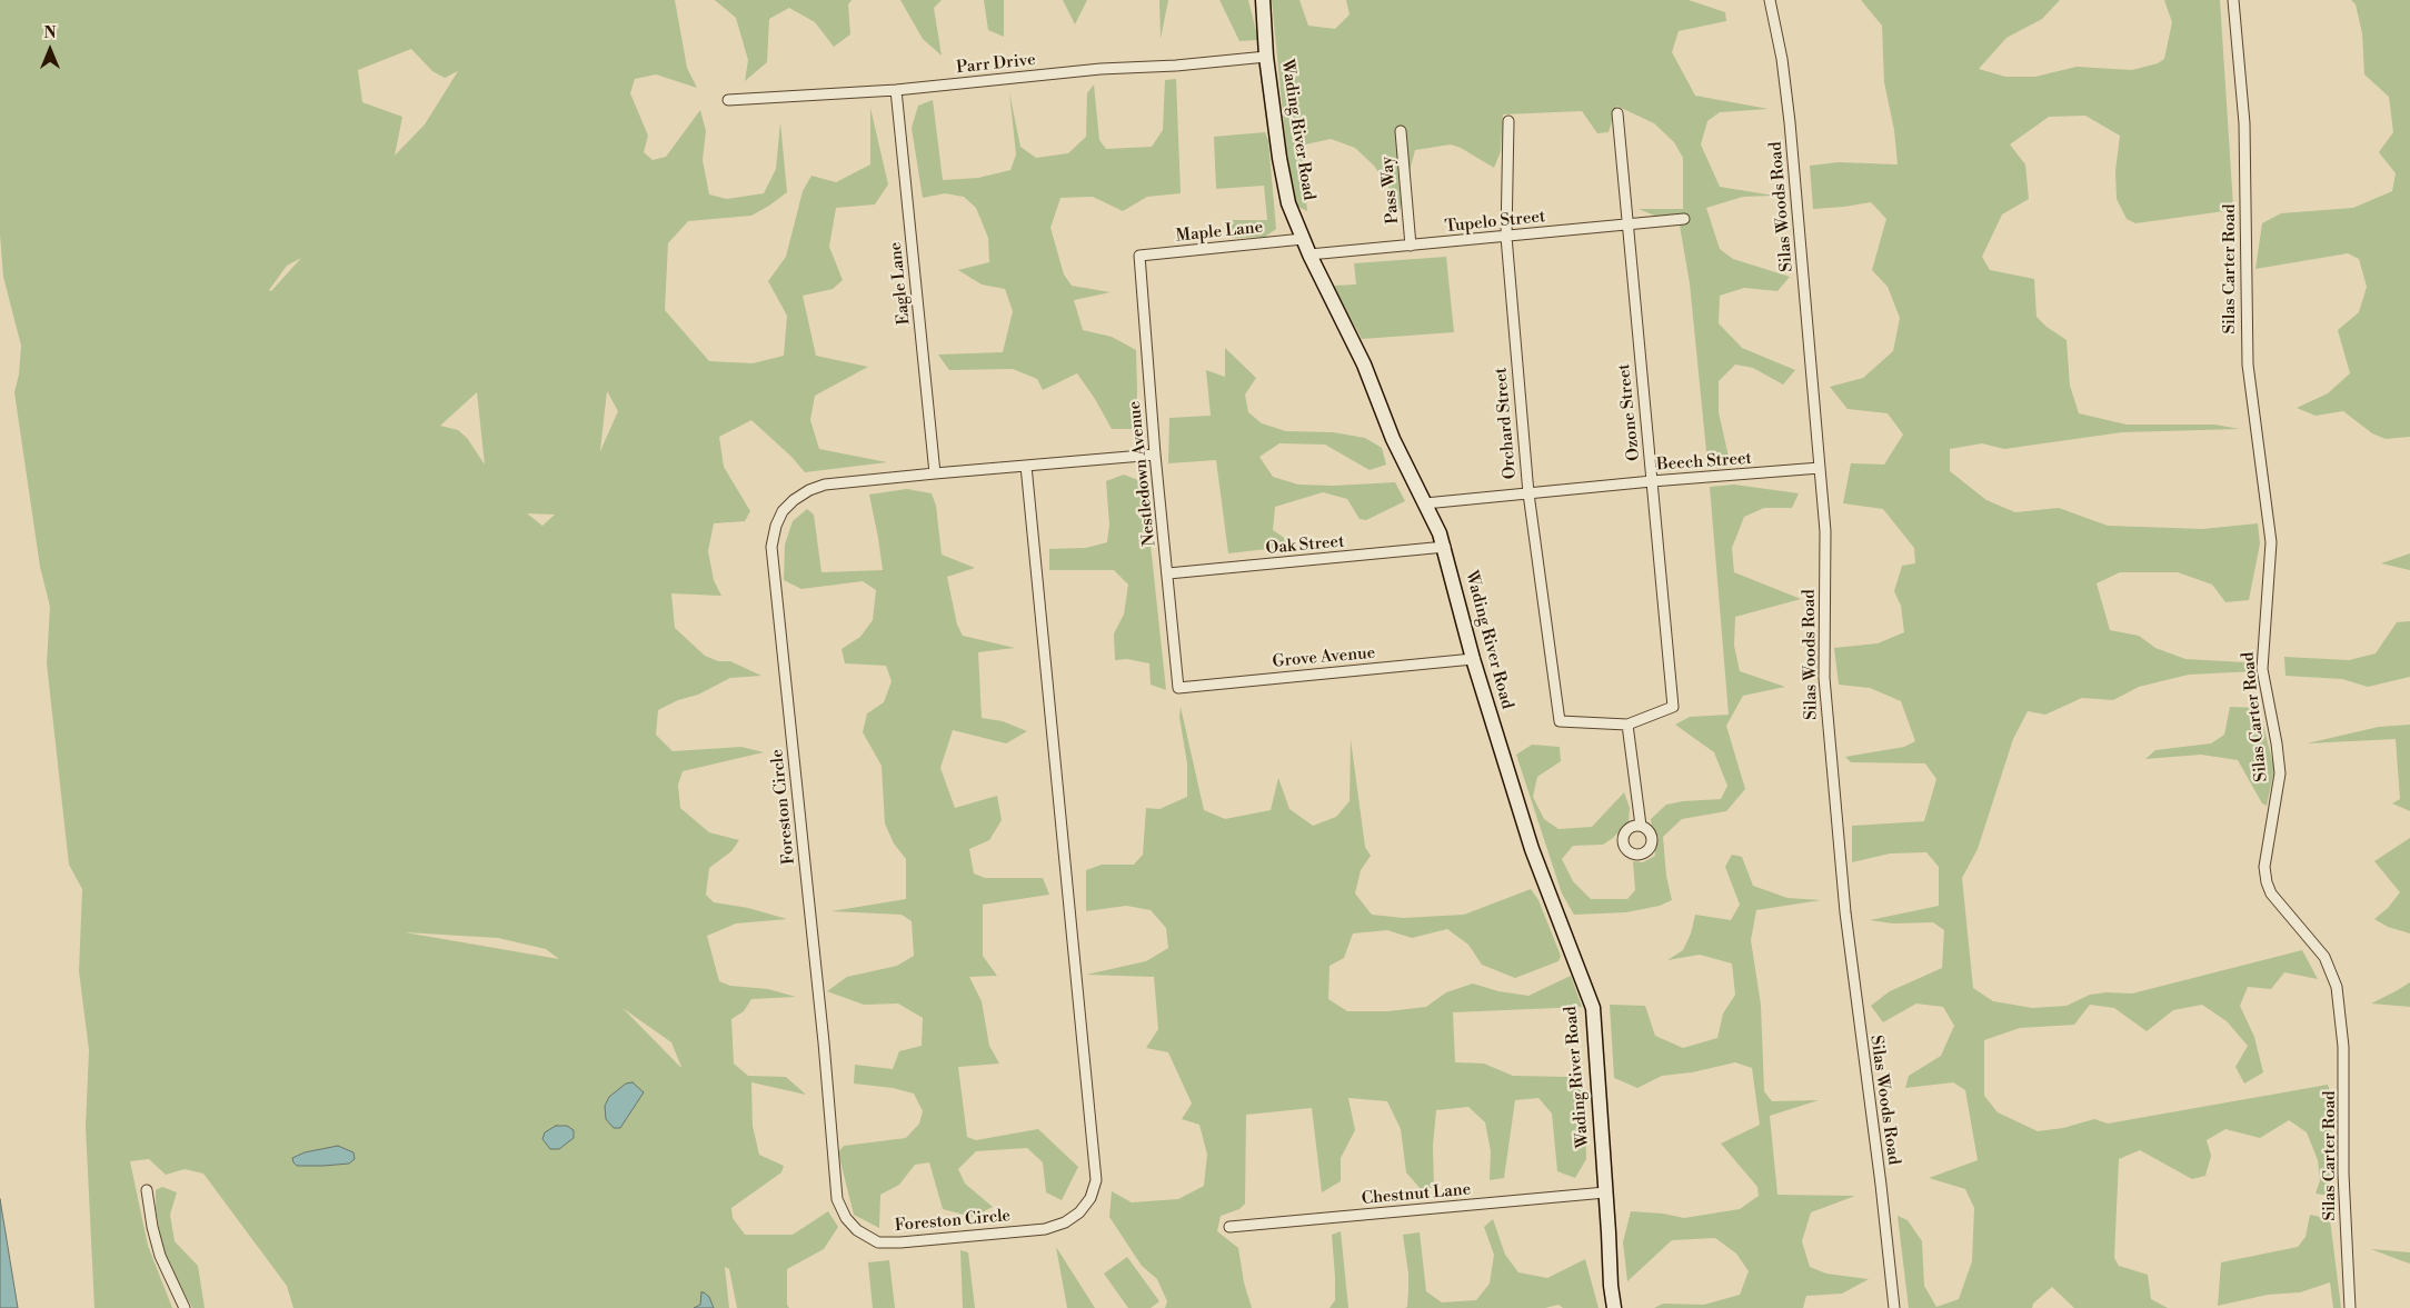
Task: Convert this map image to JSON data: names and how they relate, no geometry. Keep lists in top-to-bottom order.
{
  "streets": {
    "main road": ["Wading River Road"],
    "street": [
      "Parr Drive",
      "Pass Way",
      "Silas Woods Road",
      "Tupelo Street",
      "Maple Lane",
      "Silas Carter Road",
      "Eagle Lane",
      "Ozone Street",
      "Orchard Street",
      "Beech Street",
      "Nestledown Avenue",
      "Oak Street",
      "Grove Avenue",
      "Foreston Circle",
      "Chestnut Lane"
    ]
  },
  "crossings": [
    ["Parr Drive", "Wading River Road"],
    ["Parr Drive", "Eagle Lane"],
    ["Wading River Road", "Tupelo Street"],
    ["Wading River Road", "Maple Lane"],
    ["Wading River Road", "Beech Street"],
    ["Wading River Road", "Oak Street"],
    ["Wading River Road", "Grove Avenue"],
    ["Wading River Road", "Chestnut Lane"],
    ["Pass Way", "Tupelo Street"],
    ["Silas Woods Road", "Beech Street"],
    ["Tupelo Street", "Ozone Street"],
    ["Tupelo Street", "Orchard Street"],
    ["Maple Lane", "Nestledown Avenue"],
    ["Eagle Lane", "Foreston Circle"],
    ["Ozone Street", "Orchard Street"],
    ["Ozone Street", "Beech Street"],
    ["Orchard Street", "Beech Street"],
    ["Nestledown Avenue", "Oak Street"],
    ["Nestledown Avenue", "Grove Avenue"],
    ["Nestledown Avenue", "Foreston Circle"]
  ],
  "north": "top"
}
